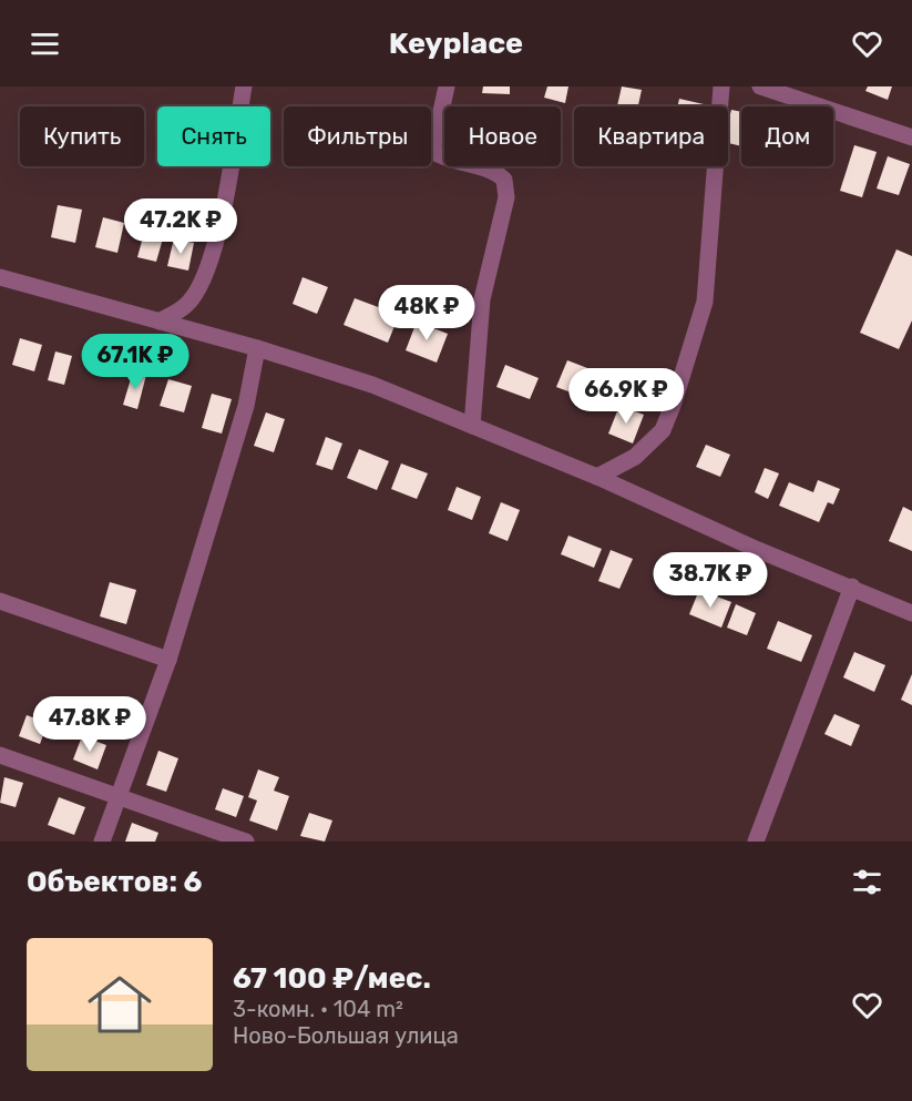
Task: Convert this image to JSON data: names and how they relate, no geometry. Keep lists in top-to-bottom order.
{
  "page": {
    "header": "Keyplace",
    "chip": [
      "Купить",
      "Снять",
      "Фильтры",
      "Новое",
      "Квартира",
      "Дом"
    ],
    "price": [
      "47.2K ₽",
      "48K ₽",
      "67.1K ₽",
      "66.9K ₽",
      "38.7K ₽",
      "47.8K ₽"
    ],
    "heading": "Объектов: 6",
    "list": [
      {
        "name": "67 100 ₽/мес.",
        "note": "3-комн. · 104 m² · Ново-Большая улица"
      }
    ]
  }
}
